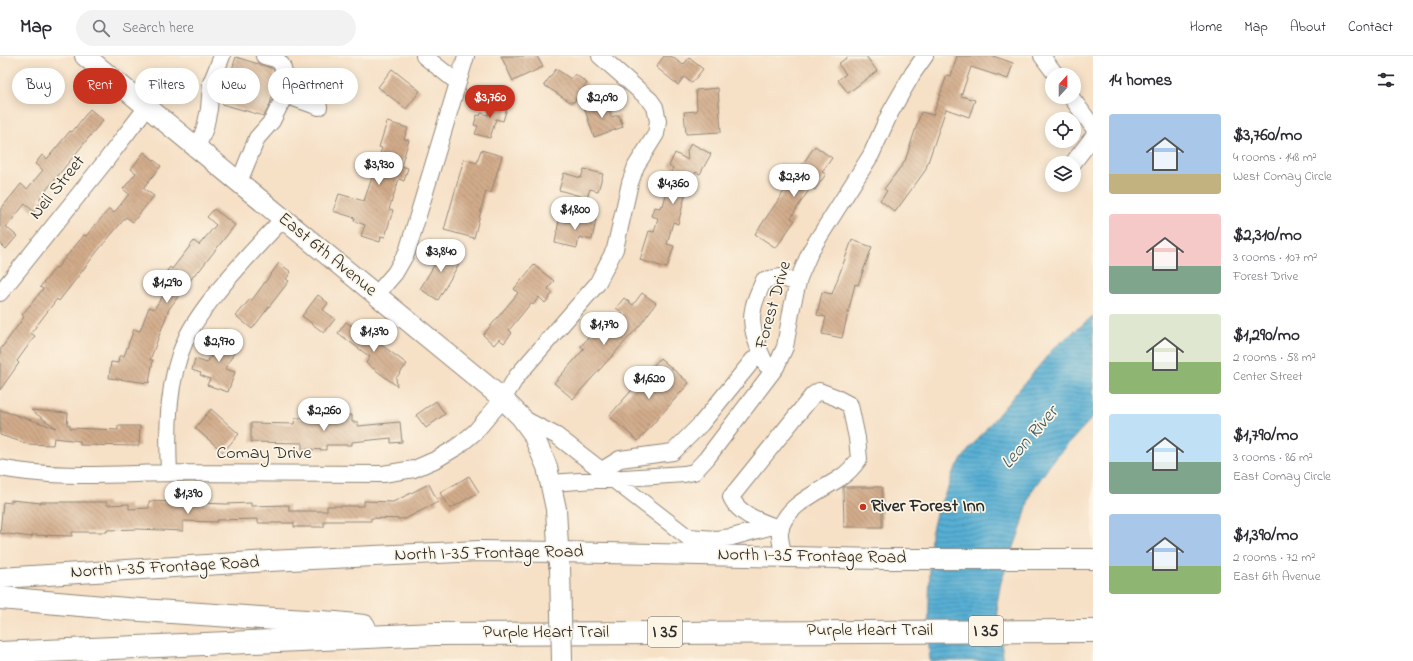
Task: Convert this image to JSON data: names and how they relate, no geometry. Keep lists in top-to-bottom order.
{
  "streets": {
    "highway": ["Purple Heart Trail", "I 35"],
    "main road": ["East 6th Avenue", "North I-35 Frontage Road"],
    "street": ["Neil Street", "Forest Drive", "Comay Drive"]
  },
  "crossings": [
    ["Neil Street", "East 6th Avenue"],
    ["East 6th Avenue", "Forest Drive"],
    ["East 6th Avenue", "Comay Drive"],
    ["East 6th Avenue", "North I-35 Frontage Road"]
  ],
  "water": ["Leon River"],
  "places": ["River Forest Inn"],
  "north": "top",
  "page": {
    "header": "Map",
    "search": "Search here",
    "nav": [
      "Home",
      "Map",
      "About",
      "Contact"
    ],
    "heading": "14 homes",
    "chip": [
      "Buy",
      "Rent",
      "Filters",
      "New",
      "Apartment"
    ],
    "price": [
      "$3,760",
      "$2,090",
      "$3,930",
      "$2,310",
      "$4,360",
      "$1,800",
      "$3,840",
      "$1,290",
      "$1,790",
      "$1,390",
      "$2,970",
      "$1,620",
      "$2,260",
      "$1,390"
    ],
    "list": [
      {
        "name": "$3,760/mo",
        "note": "4 rooms · 148 m² · West Comay Circle"
      },
      {
        "name": "$2,310/mo",
        "note": "3 rooms · 107 m² · Forest Drive"
      },
      {
        "name": "$1,290/mo",
        "note": "2 rooms · 58 m² · Center Street"
      },
      {
        "name": "$1,790/mo",
        "note": "3 rooms · 86 m² · East Comay Circle"
      },
      {
        "name": "$1,390/mo",
        "note": "2 rooms · 72 m² · East 6th Avenue"
      }
    ]
  }
}
